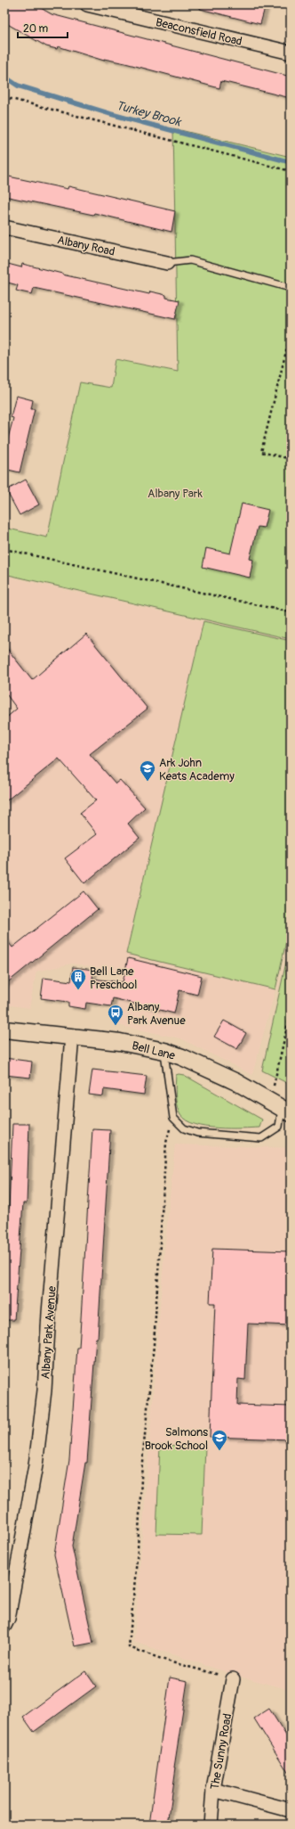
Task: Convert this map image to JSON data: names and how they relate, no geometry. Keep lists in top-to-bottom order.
{
  "streets": {
    "street": [
      "Beaconsfield Road",
      "Albany Road",
      "Bell Lane",
      "Albany Park Avenue",
      "The Sunny Road"
    ]
  },
  "crossings": [
    ["Bell Lane", "Albany Park Avenue"]
  ],
  "water": ["Turkey Brook"],
  "parks": ["Albany Park"],
  "places": {
    "school or university": ["Ark John Keats Academy", "Salmons Brook School"],
    "building": ["Bell Lane Preschool"],
    "bus stop": ["Albany Park Avenue"]
  },
  "scale_bar": "20 m"
}
